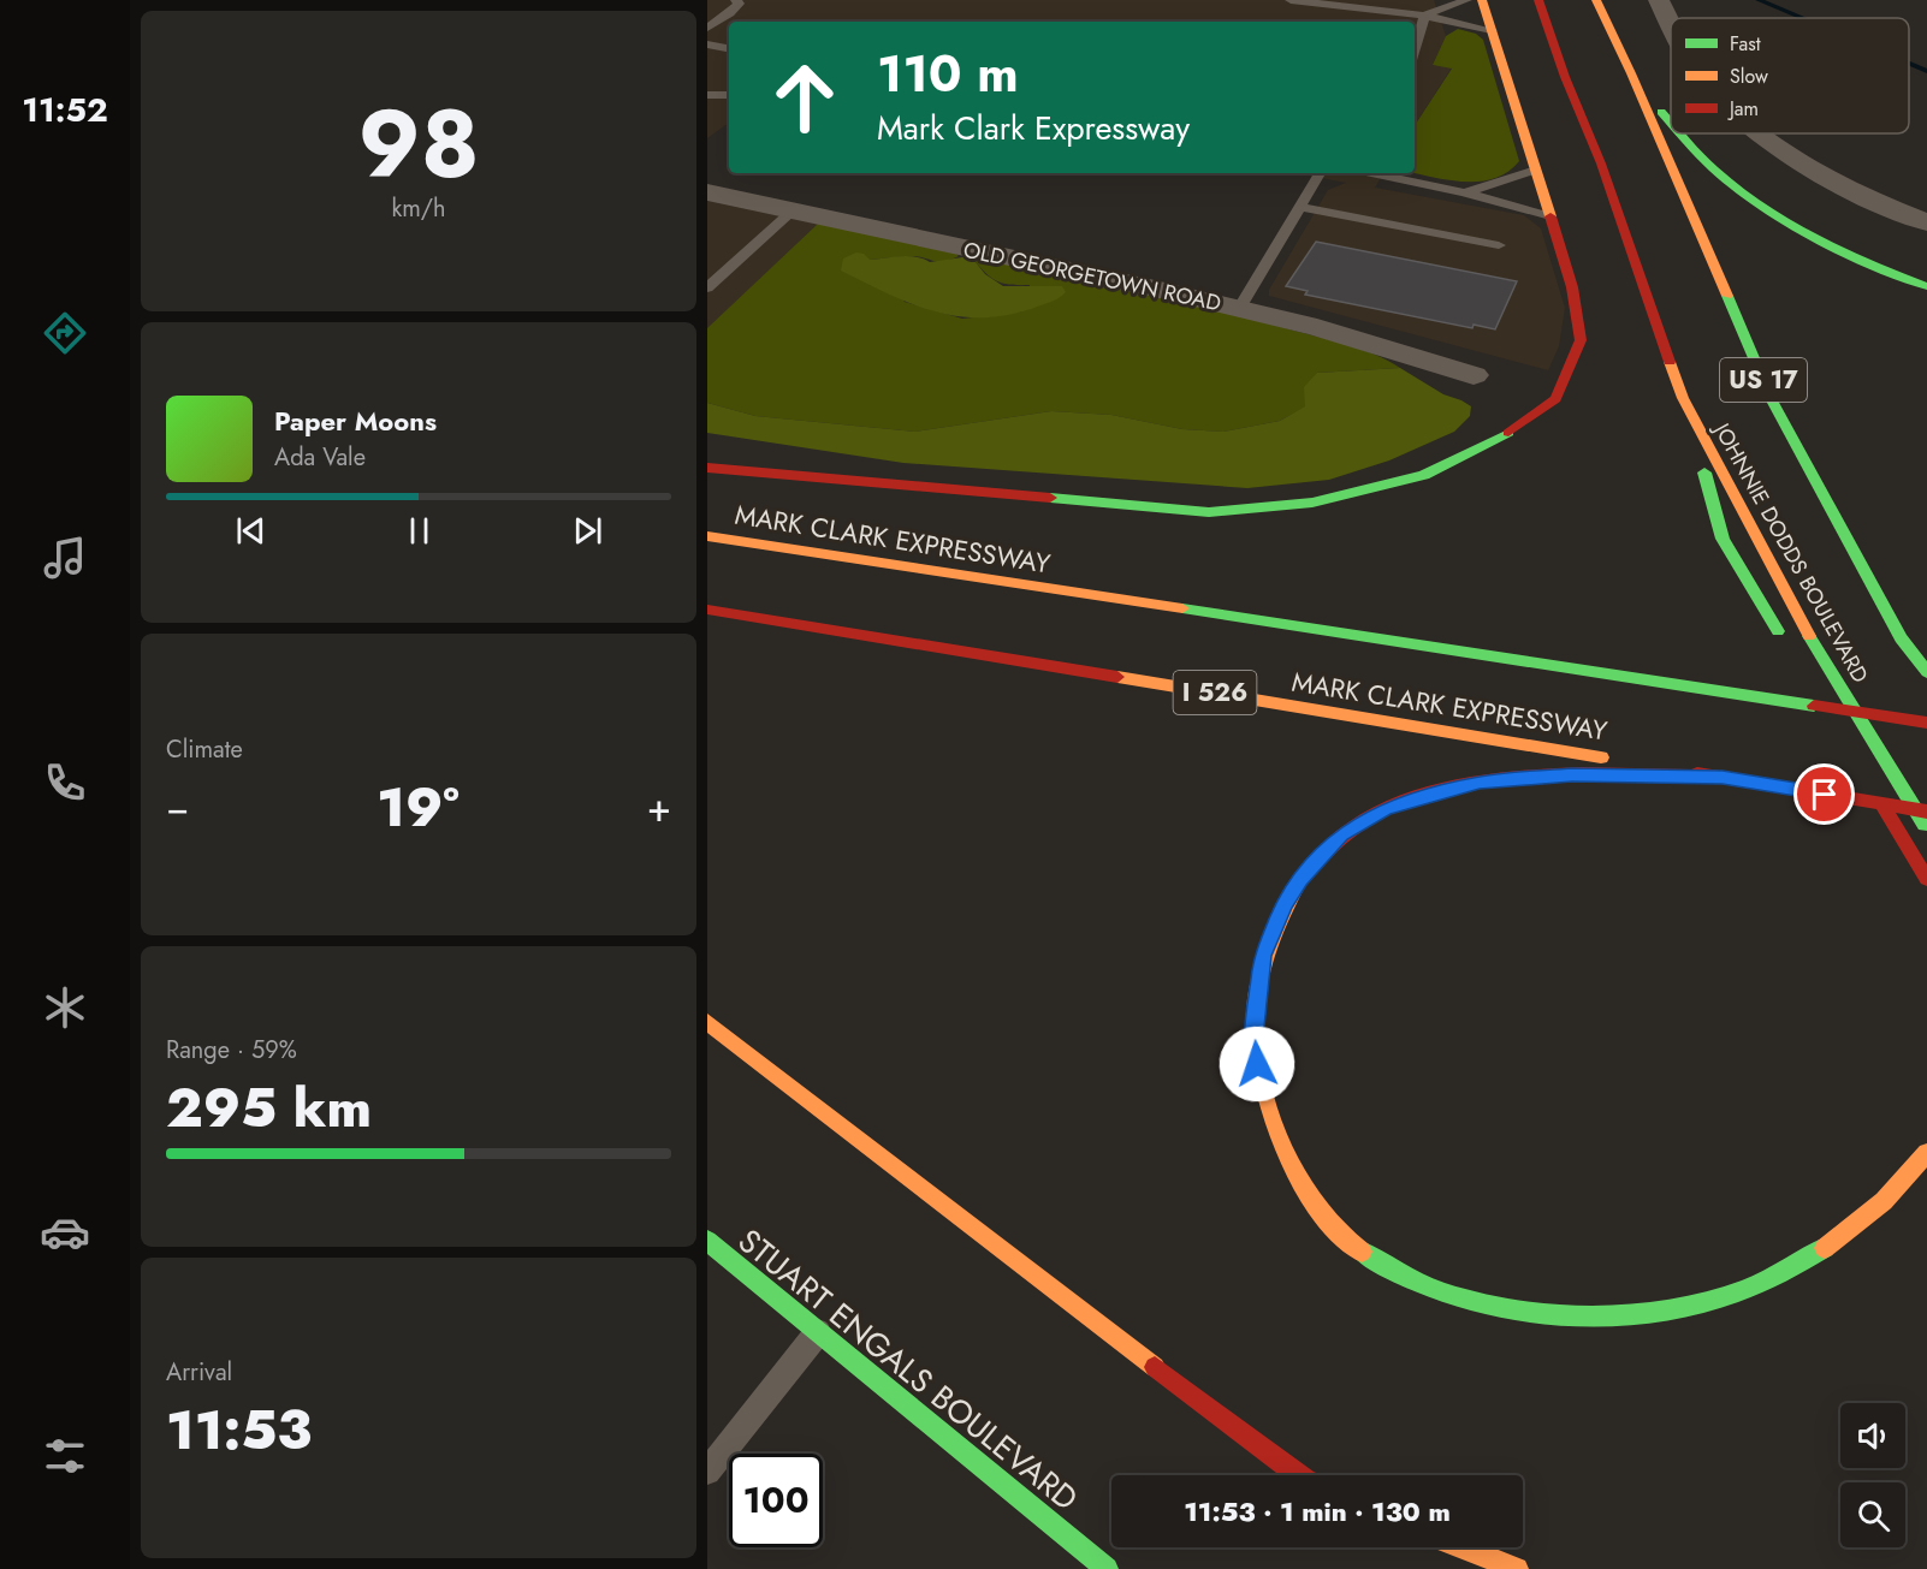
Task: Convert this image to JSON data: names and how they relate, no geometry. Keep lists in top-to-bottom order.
{
  "streets": {
    "main road": [
      "US 17",
      "MARK CLARK EXPRESSWAY",
      "JOHNNIE DODDS BOULEVARD",
      "I 526",
      "STUART ENGALS BOULEVARD"
    ],
    "street": ["OLD GEORGETOWN ROAD"]
  },
  "legend": ["Fast", "Slow", "Jam"],
  "page": {
    "tabs": "11:52",
    "tile": [
      ["98", "km/h"],
      "Climate",
      ["Range · 59%", "295 km"],
      ["Arrival", "11:53"]
    ],
    "turn": ["110 m", "Mark Clark Expressway"],
    "song": ["Paper Moons", "Ada Vale"],
    "heat": ["−", "19°", "+"],
    "limit": "100",
    "trip": "11:53 · 1 min · 130 m"
  }
}
